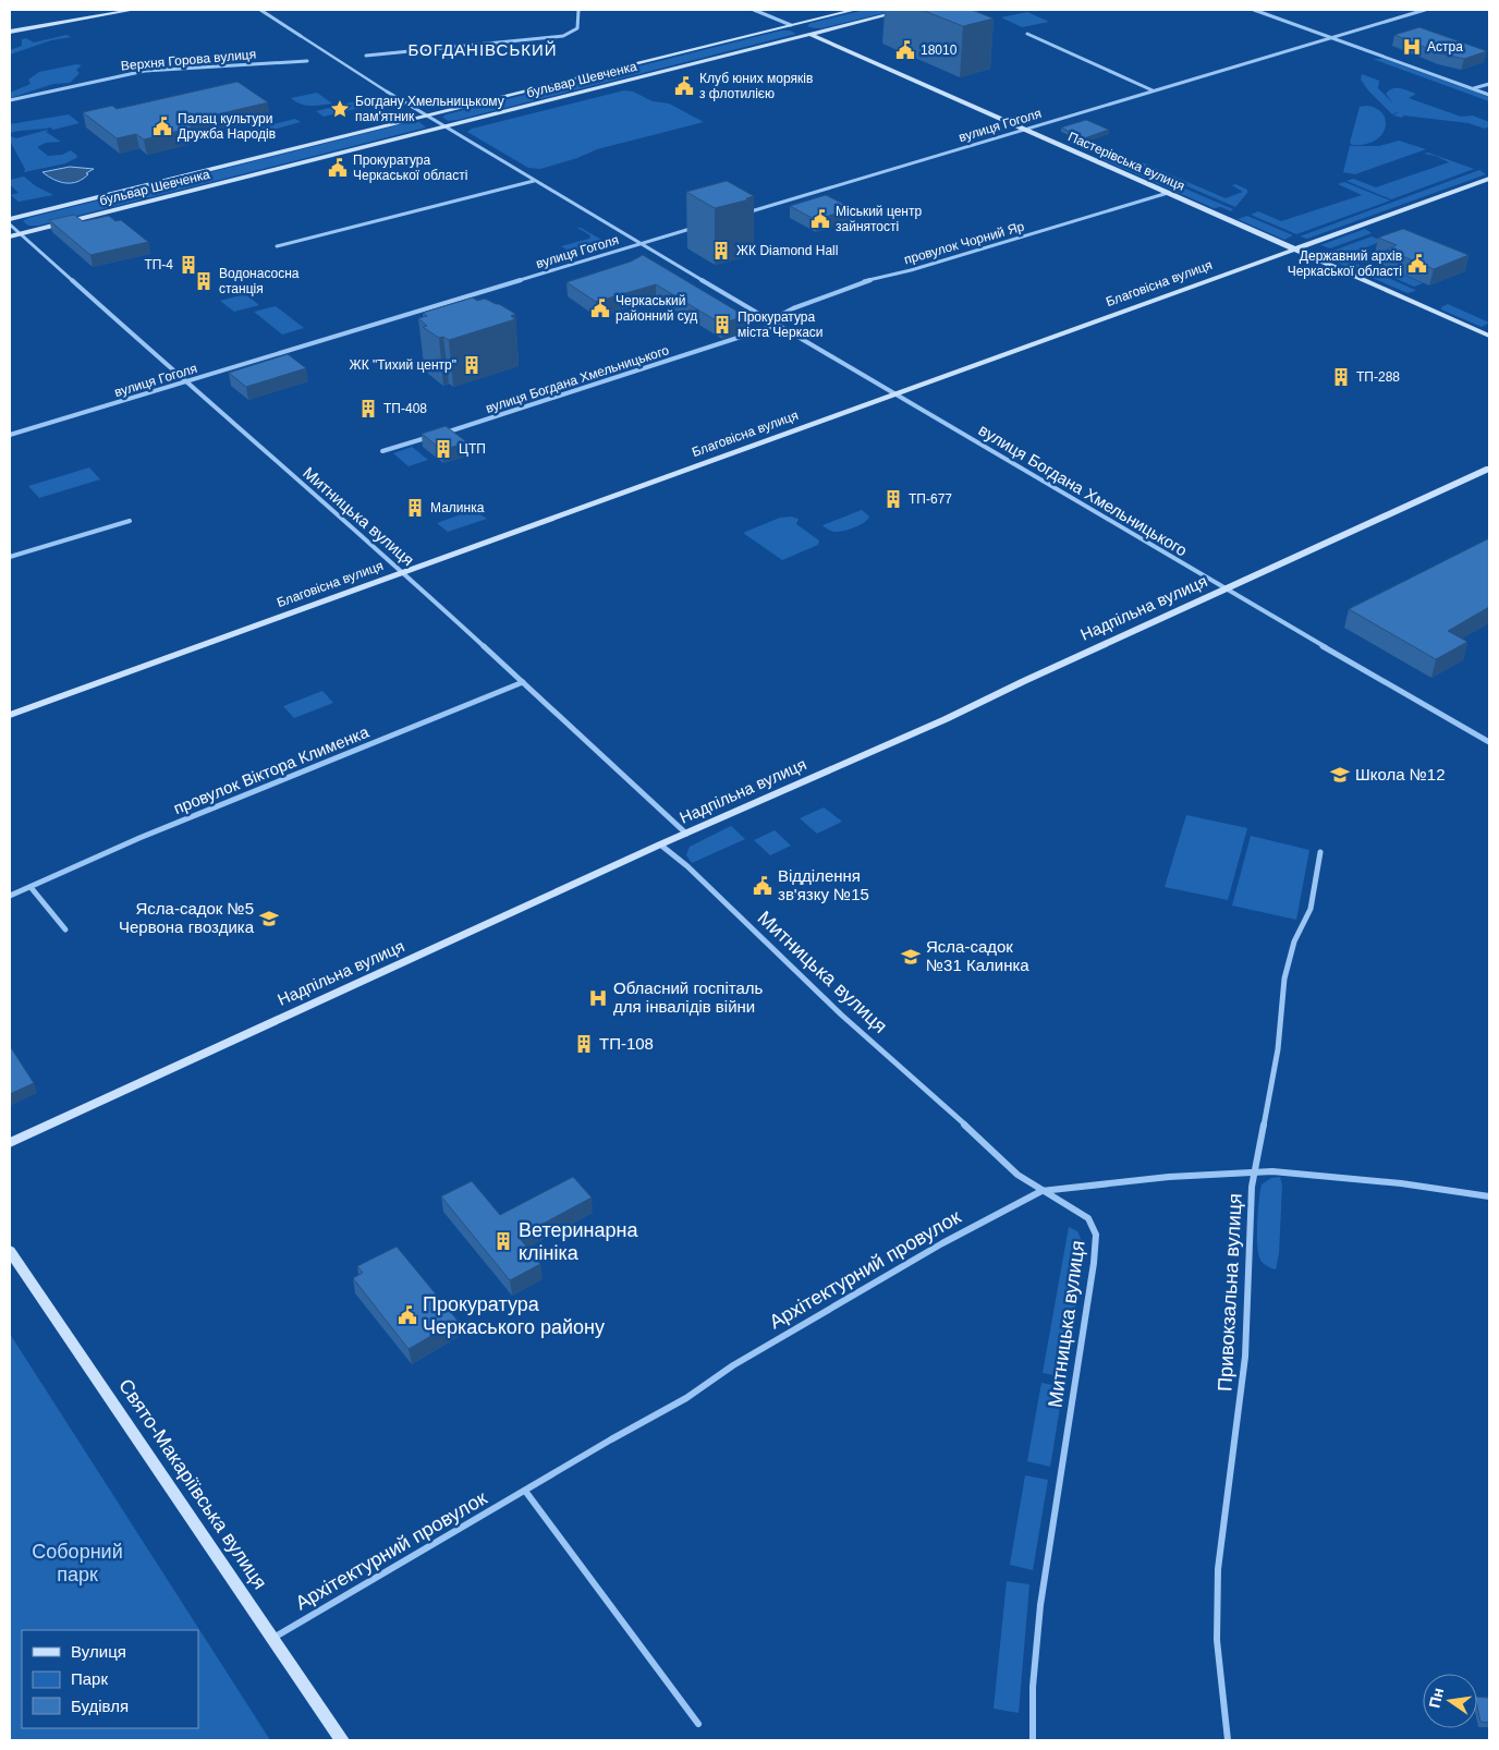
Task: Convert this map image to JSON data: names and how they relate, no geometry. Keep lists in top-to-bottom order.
{
  "streets": {
    "main road": [
      "бульвар Шевченка",
      "Пастерівська вулиця",
      "Благовісна вулиця",
      "Надпільна вулиця",
      "Свято-Макаріївська вулиця"
    ],
    "street": [
      "Верхня Горова вулиця",
      "вулиця Гоголя",
      "провулок Чорний Яр",
      "вулиця Богдана Хмельницького",
      "Митницька вулиця",
      "провулок Віктора Клименка",
      "Архітектурний провулок",
      "Привокзальна вулиця"
    ]
  },
  "crossings": [
    ["бульвар Шевченка", "Пастерівська вулиця"],
    ["бульвар Шевченка", "вулиця Богдана Хмельницького"],
    ["бульвар Шевченка", "Митницька вулиця"],
    ["вулиця Гоголя", "Пастерівська вулиця"],
    ["вулиця Гоголя", "вулиця Богдана Хмельницького"],
    ["вулиця Гоголя", "Митницька вулиця"],
    ["Пастерівська вулиця", "провулок Чорний Яр"],
    ["Пастерівська вулиця", "Благовісна вулиця"],
    ["провулок Чорний Яр", "вулиця Богдана Хмельницького"],
    ["Благовісна вулиця", "вулиця Богдана Хмельницького"],
    ["Благовісна вулиця", "Митницька вулиця"],
    ["вулиця Богдана Хмельницького", "Надпільна вулиця"],
    ["Митницька вулиця", "Надпільна вулиця"],
    ["Митницька вулиця", "провулок Віктора Клименка"],
    ["Митницька вулиця", "Архітектурний провулок"],
    ["Архітектурний провулок", "Привокзальна вулиця"],
    ["Архітектурний провулок", "Свято-Макаріївська вулиця"]
  ],
  "districts": ["БОГДАНІВСЬКИЙ"],
  "parks": ["Соборний парк"],
  "places": {
    "hospital": ["Астра", "Обласний госпіталь для інвалідів війни"],
    "public building": [
      "18010",
      "Клуб юних моряків з флотилією",
      "Палац культури Дружба Народів",
      "Прокуратура Черкаської області",
      "Міський центр зайнятості",
      "Державний архів Черкаської області",
      "Черкаський районний суд",
      "Відділення зв'язку №15",
      "Прокуратура Черкаського району"
    ],
    "place": ["Богдану Хмельницькому пам'ятник"],
    "building": [
      "ЖК Diamond Hall",
      "ТП-4",
      "Водонасосна станція",
      "Прокуратура міста Черкаси",
      "ЖК \"Тихий центр\"",
      "ТП-288",
      "ТП-408",
      "ЦТП",
      "ТП-677",
      "Малинка",
      "ТП-108",
      "Ветеринарна клініка"
    ],
    "school or university": ["Школа №12", "Ясла-садок №5 Червона гвоздика", "Ясла-садок №31 Калинка"]
  },
  "legend": ["Вулиця", "Парк", "Будівля"],
  "north": "left"
}
